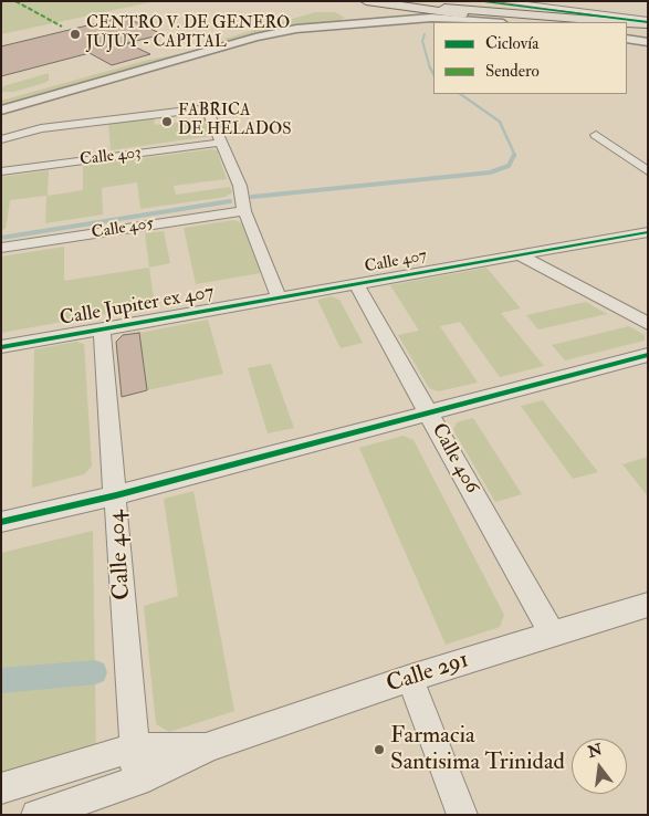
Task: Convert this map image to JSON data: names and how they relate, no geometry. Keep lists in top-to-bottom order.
{
  "streets": {
    "street": [
      "Calle 403",
      "Calle 405",
      "Calle 407",
      "Calle Jupiter ex 407",
      "Calle 406",
      "Calle 404",
      "Calle 291"
    ]
  },
  "crossings": [
    ["Calle 407", "Calle Jupiter ex 407"],
    ["Calle 407", "Calle 406"],
    ["Calle Jupiter ex 407", "Calle 404"],
    ["Calle 406", "Calle 291"],
    ["Calle 404", "Calle 291"]
  ],
  "places": ["CENTRO V. DE GENERO JUJUY - CAPITAL", "FABRICA DE HELADOS", "Farmacia Santisima Trinidad"],
  "legend": ["Ciclovía", "Sendero"],
  "north": "top"
}
